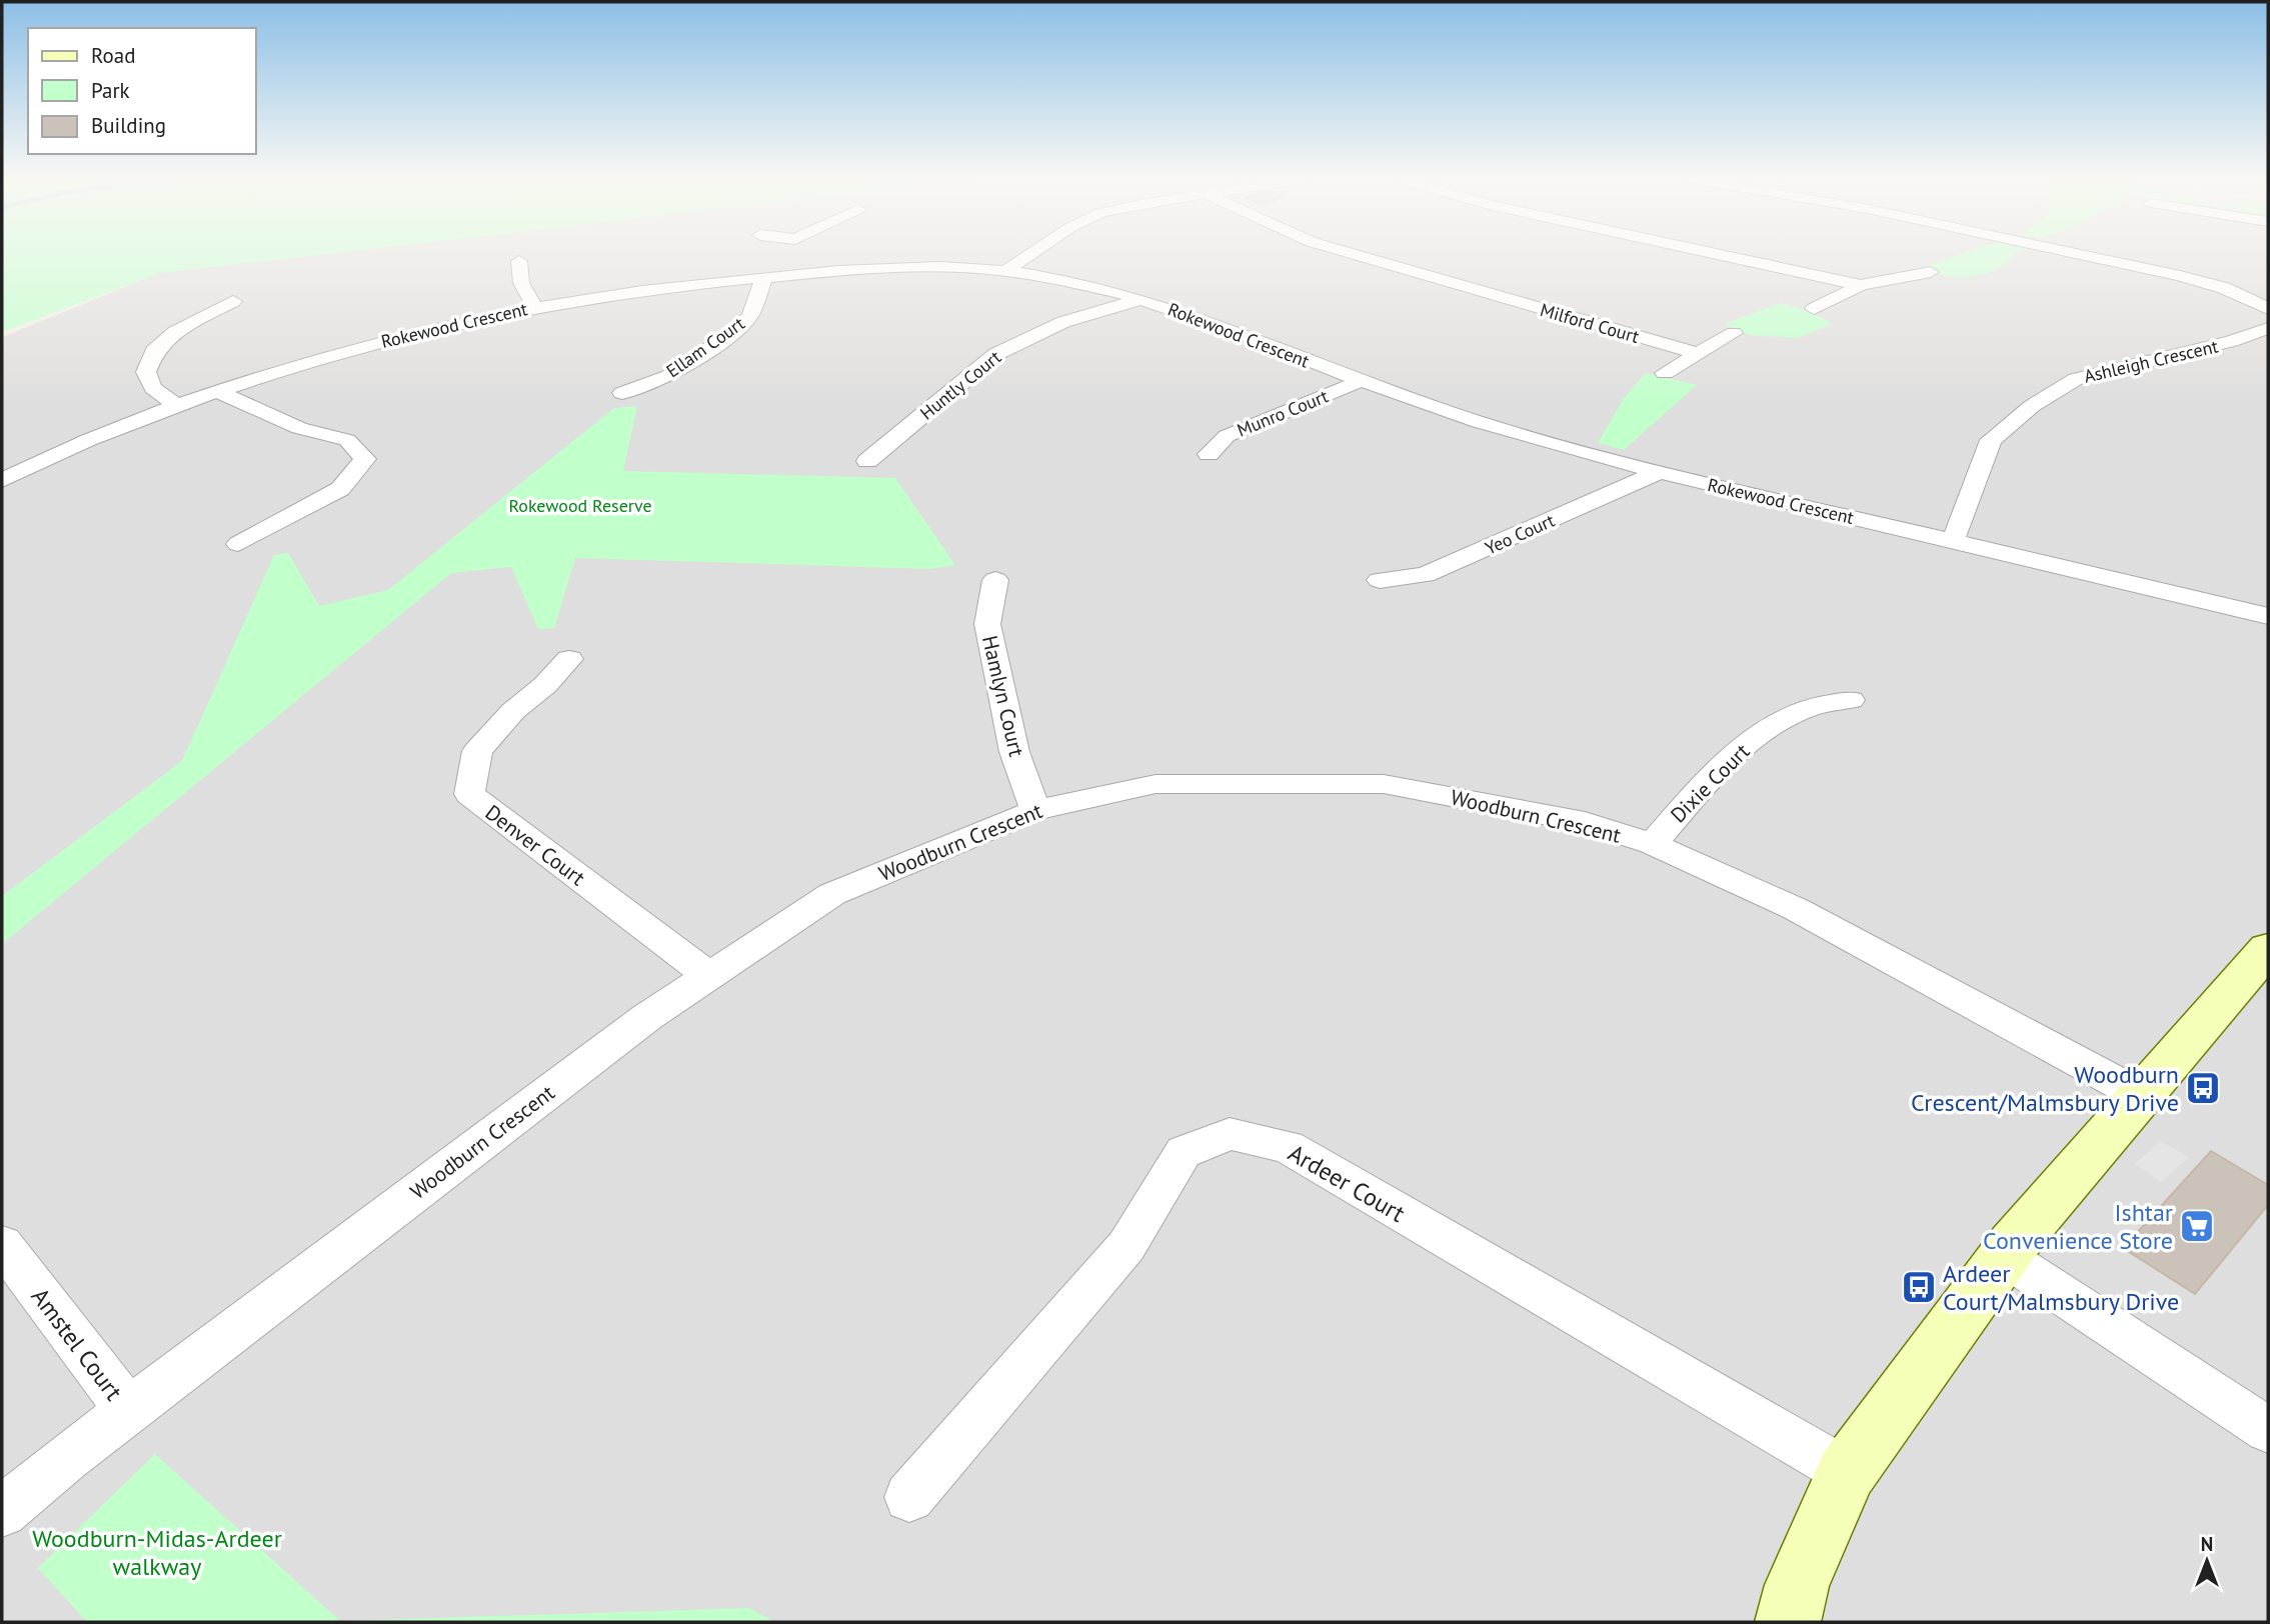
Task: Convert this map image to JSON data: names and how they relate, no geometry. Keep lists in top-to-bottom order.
{
  "streets": {
    "street": [
      "Milford Court",
      "Rokewood Crescent",
      "Ellam Court",
      "Ashleigh Crescent",
      "Huntly Court",
      "Munro Court",
      "Yeo Court",
      "Hamlyn Court",
      "Dixie Court",
      "Woodburn Crescent",
      "Denver Court",
      "Ardeer Court",
      "Amstel Court"
    ]
  },
  "crossings": [
    ["Rokewood Crescent", "Ellam Court"],
    ["Rokewood Crescent", "Ashleigh Crescent"],
    ["Rokewood Crescent", "Huntly Court"],
    ["Rokewood Crescent", "Munro Court"],
    ["Rokewood Crescent", "Yeo Court"],
    ["Hamlyn Court", "Woodburn Crescent"],
    ["Dixie Court", "Woodburn Crescent"],
    ["Woodburn Crescent", "Denver Court"],
    ["Woodburn Crescent", "Amstel Court"]
  ],
  "parks": ["Rokewood Reserve", "Woodburn-Midas-Ardeer walkway"],
  "places": {
    "bus stop": ["Woodburn Crescent/Malmsbury Drive", "Ardeer Court/Malmsbury Drive"],
    "supermarket": ["Ishtar Convenience Store"]
  },
  "legend": ["Road", "Park", "Building"],
  "north": "top"
}
